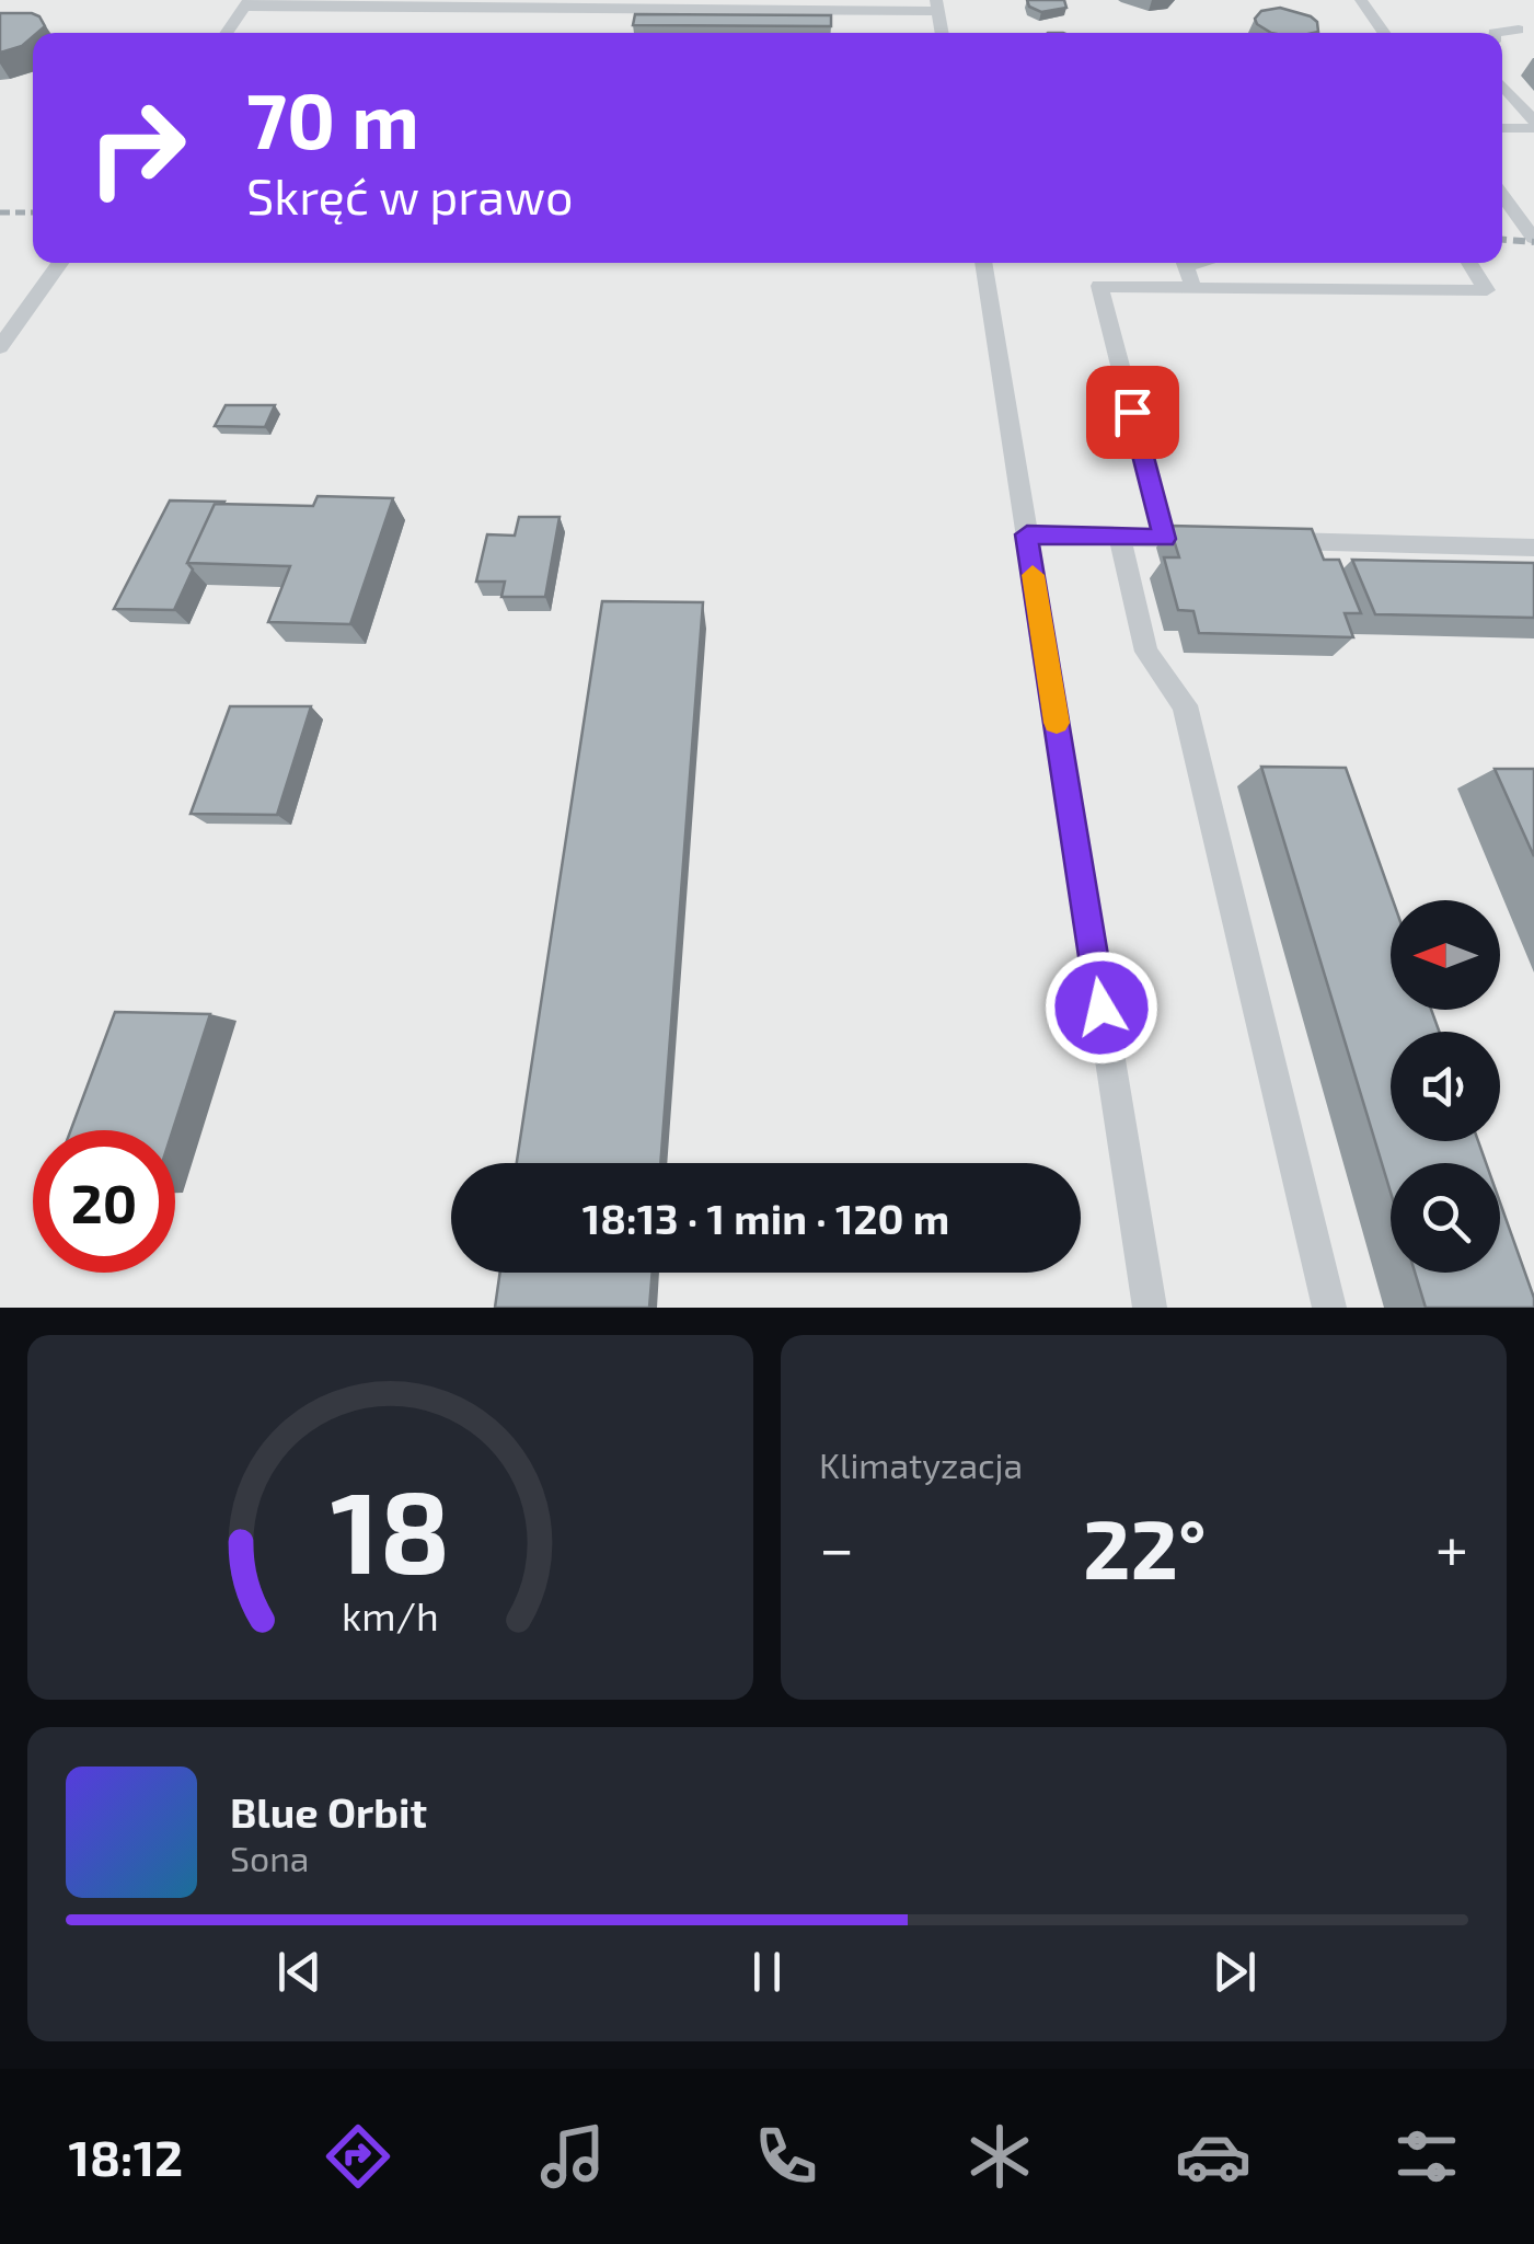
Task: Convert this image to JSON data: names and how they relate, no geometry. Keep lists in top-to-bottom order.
{
  "north": "left",
  "page": {
    "turn": ["70 m", "Skręć w prawo"],
    "limit": "20",
    "trip": "18:13 · 1 min · 120 m",
    "tile": "Klimatyzacja",
    "heat": ["−", "22°", "+"],
    "song": ["Blue Orbit", "Sona"],
    "tabs": "18:12",
    "gauge": ["18", "km/h"]
  }
}
